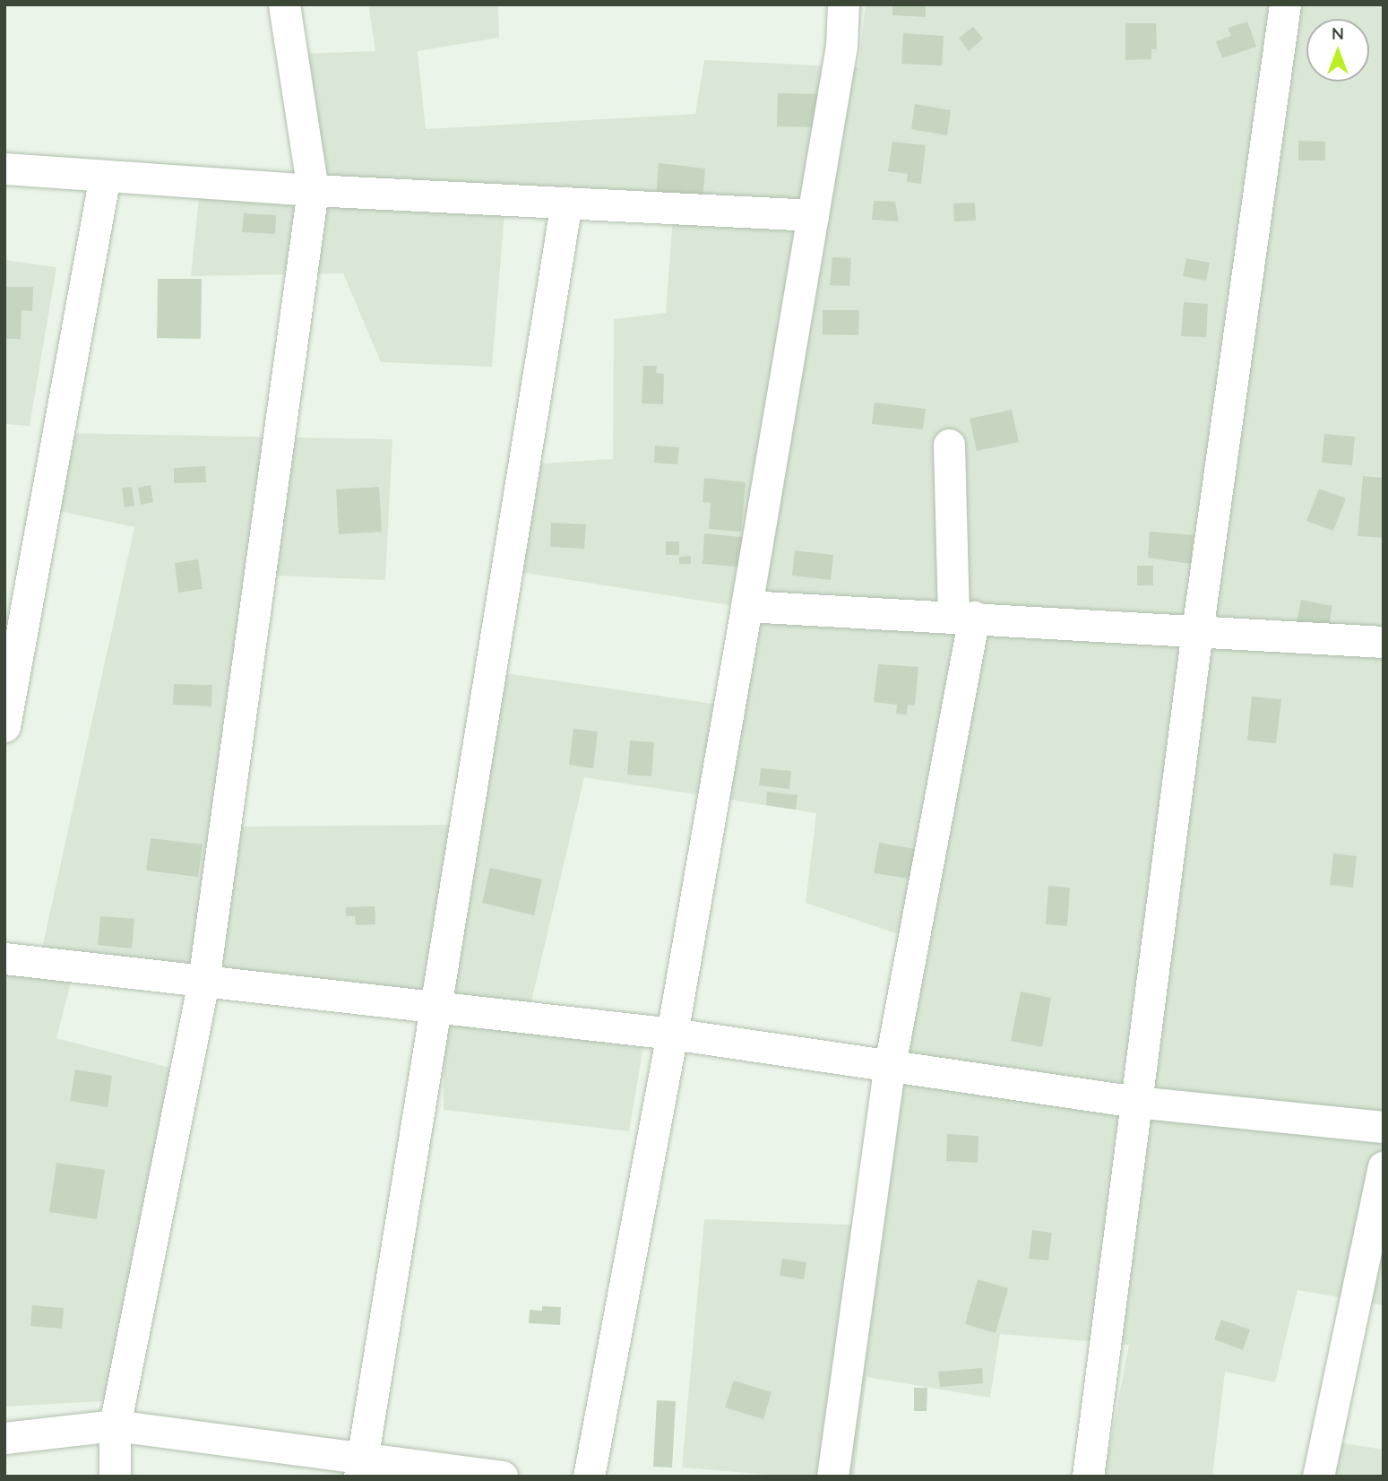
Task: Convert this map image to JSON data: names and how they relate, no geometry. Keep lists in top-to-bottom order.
{
  "north": "top"
}
